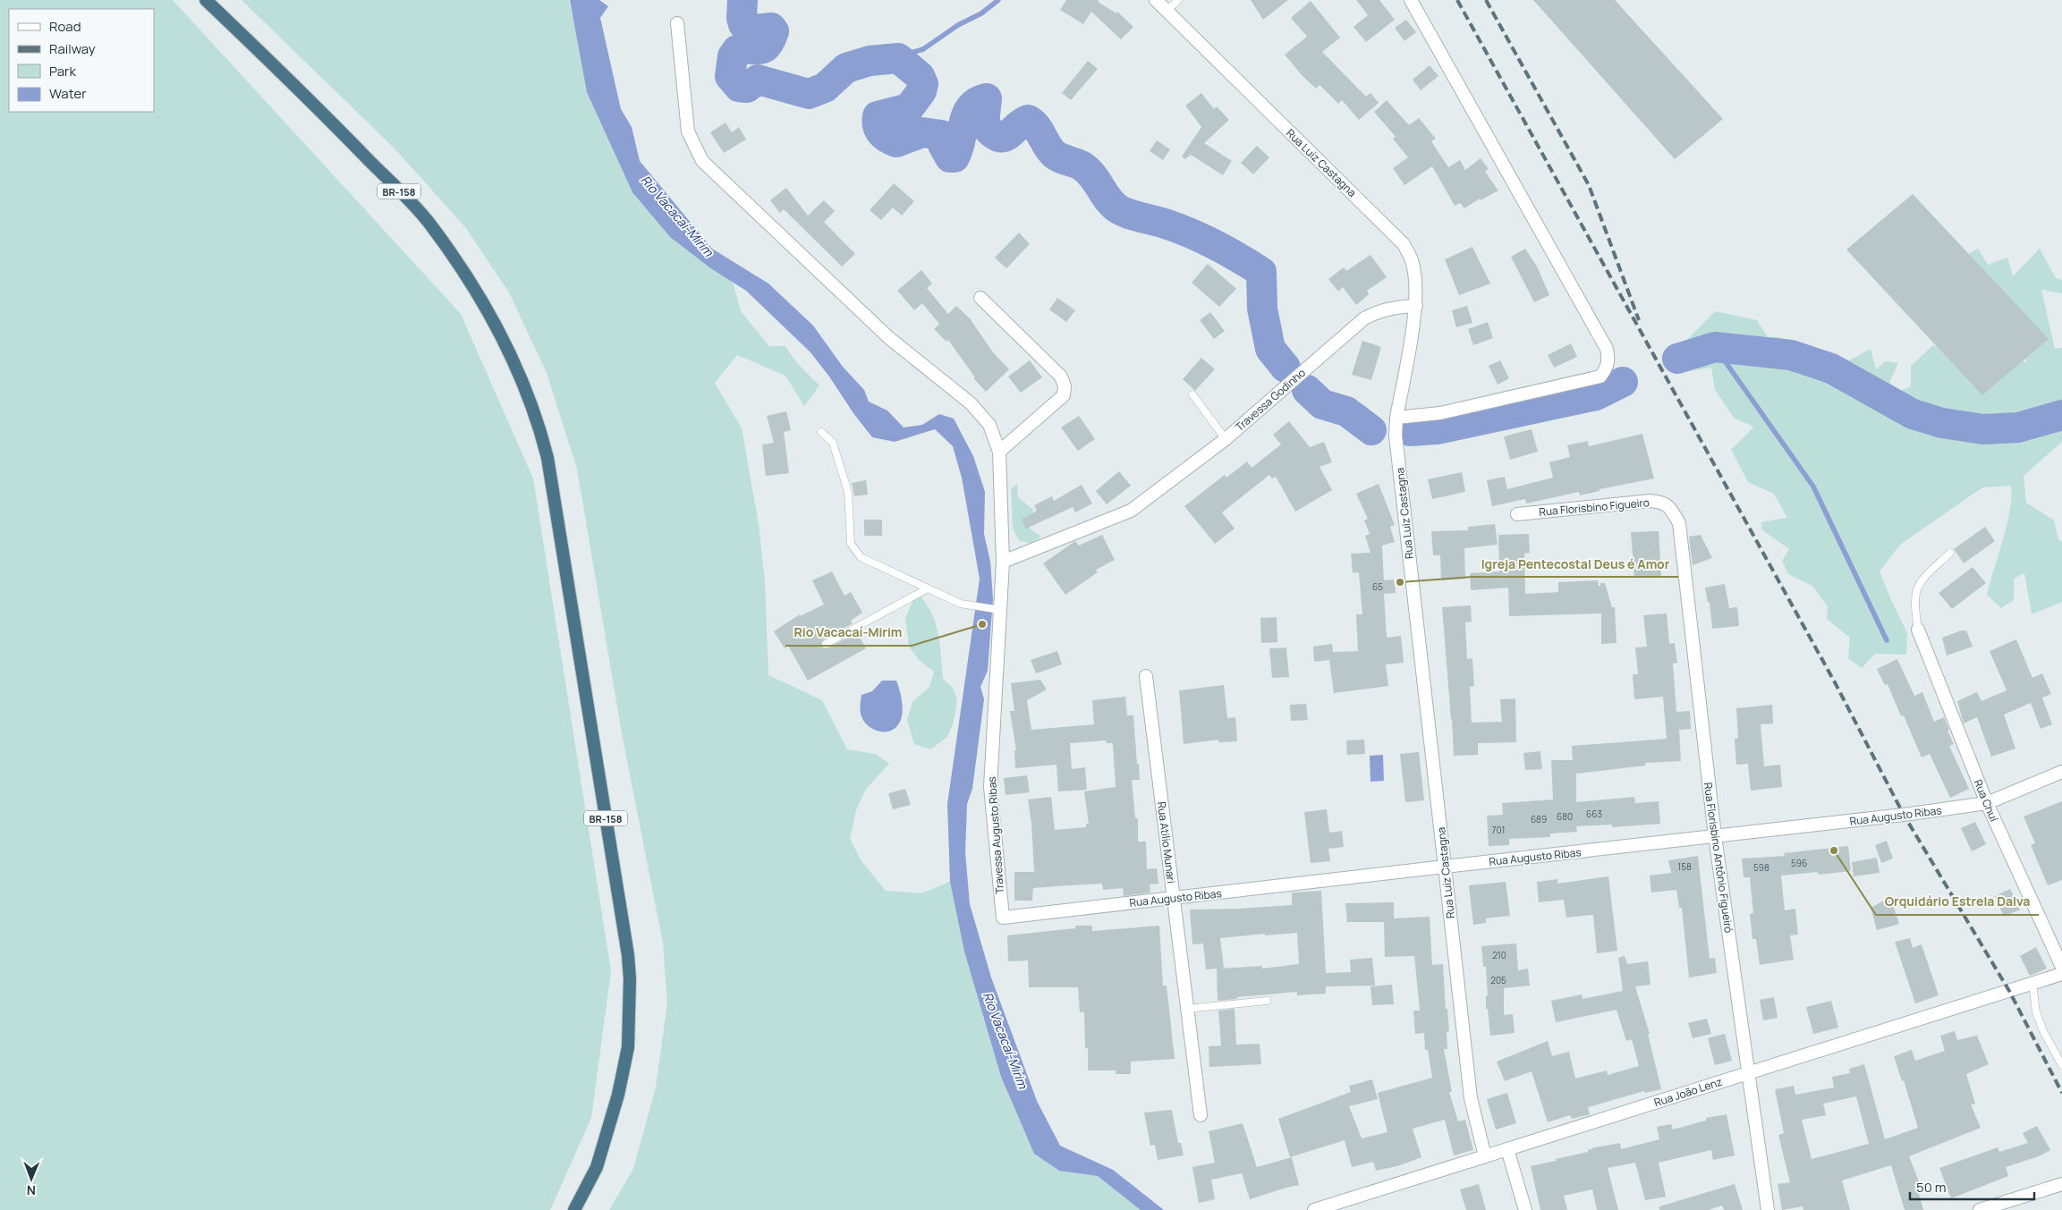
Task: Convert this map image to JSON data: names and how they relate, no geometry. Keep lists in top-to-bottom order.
{
  "streets": {
    "highway": ["BR-158"],
    "street": [
      "Rua Luiz Castagna",
      "Travessa Godinho",
      "Rua Florisbino Figueiro",
      "Rua Chuí",
      "Rua Augusto Ribas",
      "Travessa Augusto Ribas",
      "Rua Atilio Munari",
      "Rua Florisbino Antônio Figueiró",
      "Rua João Lenz"
    ]
  },
  "crossings": [
    ["Rua Luiz Castagna", "Travessa Godinho"],
    ["Rua Luiz Castagna", "Rua Augusto Ribas"],
    ["Rua Luiz Castagna", "Rua João Lenz"],
    ["Travessa Godinho", "Travessa Augusto Ribas"],
    ["Rua Florisbino Figueiro", "Rua Florisbino Antônio Figueiró"],
    ["Rua Chuí", "Rua Augusto Ribas"],
    ["Rua Augusto Ribas", "Travessa Augusto Ribas"],
    ["Rua Augusto Ribas", "Rua Atilio Munari"],
    ["Rua Augusto Ribas", "Rua Florisbino Antônio Figueiró"],
    ["Rua Florisbino Antônio Figueiró", "Rua João Lenz"]
  ],
  "water": ["Rio Vacacaí-Mirim"],
  "places": ["Igreja Pentecostal Deus é Amor", "Rio Vacacaí-Mirim", "Orquidário Estrela Dalva"],
  "house_numbers": [
    "65",
    "663",
    "680",
    "689",
    "701",
    "596",
    "158",
    "598",
    "210",
    "205"
  ],
  "legend": [
    "Road",
    "Railway",
    "Park",
    "Water"
  ],
  "scale_bar": "50 m",
  "north": "bottom"
}
